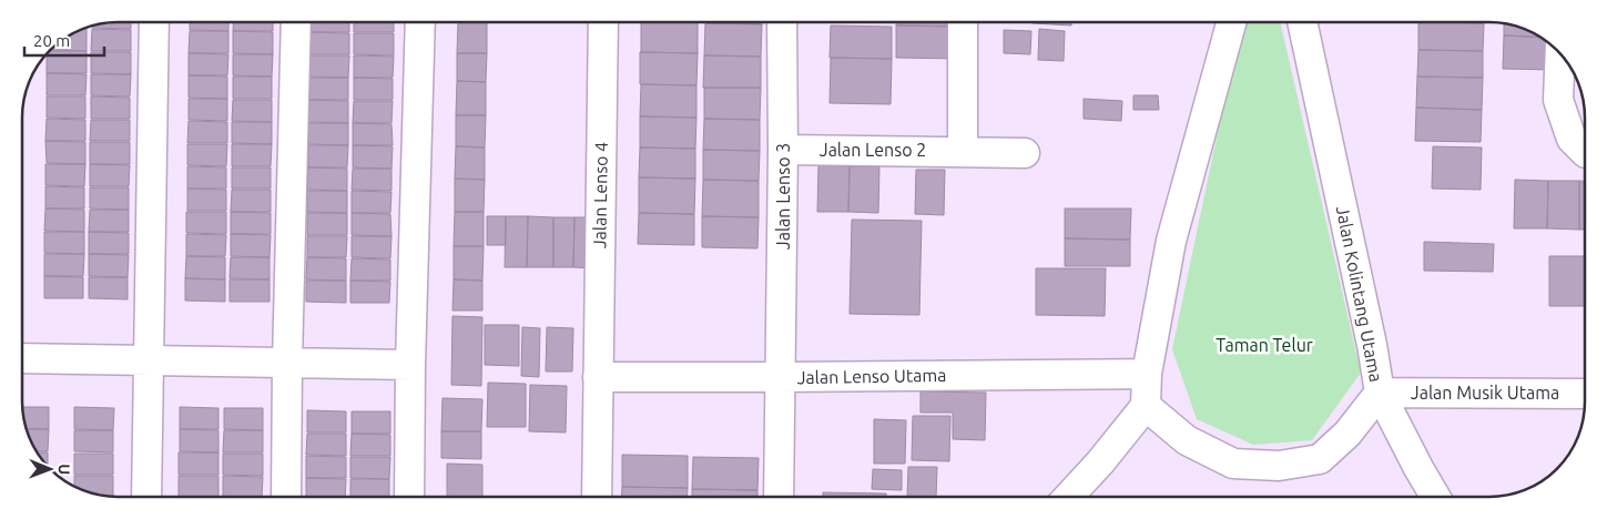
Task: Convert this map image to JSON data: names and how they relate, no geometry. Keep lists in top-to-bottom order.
{
  "streets": {
    "street": [
      "Jalan Lenso 2",
      "Jalan Lenso 4",
      "Jalan Lenso 3",
      "Jalan Kolintang Utama",
      "Jalan Lenso Utama",
      "Jalan Musik Utama"
    ]
  },
  "crossings": [
    ["Jalan Lenso 2", "Jalan Lenso 3"],
    ["Jalan Lenso 4", "Jalan Lenso Utama"],
    ["Jalan Lenso 3", "Jalan Lenso Utama"],
    ["Jalan Kolintang Utama", "Jalan Musik Utama"]
  ],
  "parks": ["Taman Telur"],
  "scale_bar": "20 m",
  "north": "right"
}
